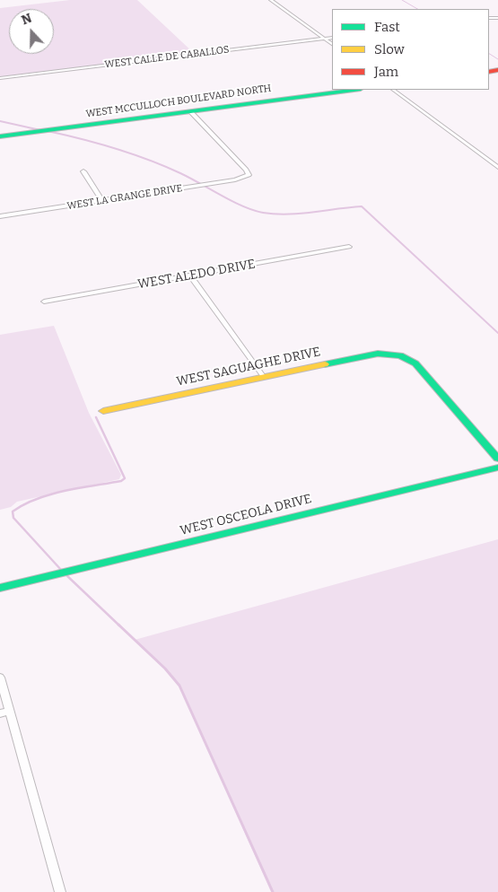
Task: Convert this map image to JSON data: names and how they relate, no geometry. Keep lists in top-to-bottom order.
{
  "streets": {
    "street": [
      "WEST CALLE DE CABALLOS",
      "WEST MCCULLOCH BOULEVARD NORTH",
      "WEST LA GRANGE DRIVE",
      "WEST ALEDO DRIVE",
      "WEST SAGUAGHE DRIVE",
      "WEST OSCEOLA DRIVE"
    ]
  },
  "crossings": [
    ["WEST MCCULLOCH BOULEVARD NORTH", "WEST LA GRANGE DRIVE"]
  ],
  "legend": ["Fast", "Slow", "Jam"],
  "north": "top"
}
